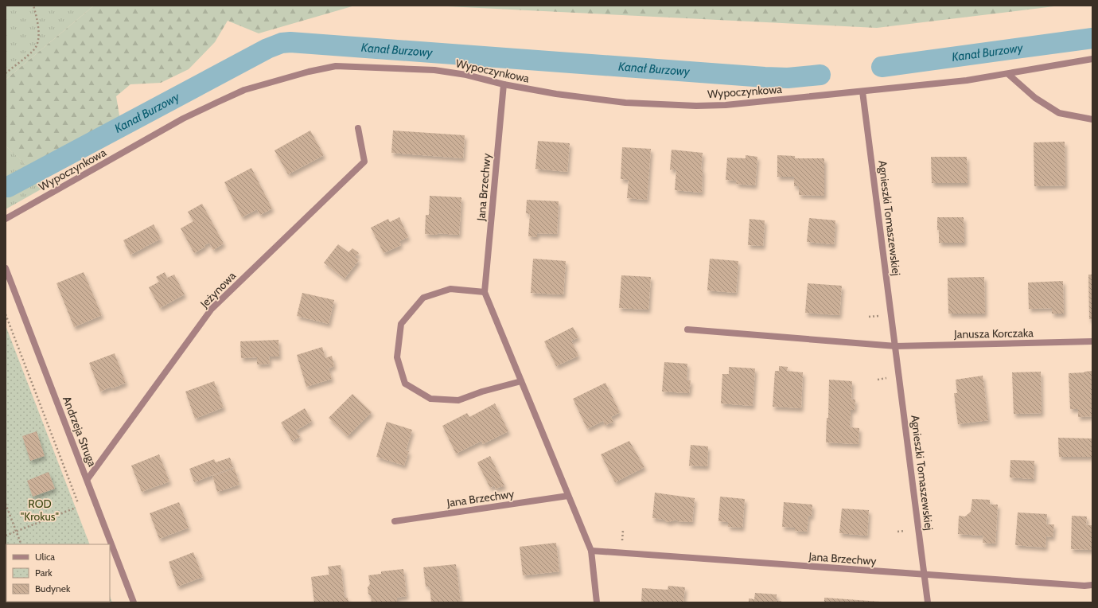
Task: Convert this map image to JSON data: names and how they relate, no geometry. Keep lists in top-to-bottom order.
{
  "streets": {
    "street": [
      "Wypoczynkowa",
      "Jana Brzechwy",
      "Agnieszki Tomaszewskiej",
      "Jeżynowa",
      "Janusza Korczaka",
      "Andrzeja Struga"
    ]
  },
  "crossings": [
    ["Wypoczynkowa", "Jana Brzechwy"],
    ["Wypoczynkowa", "Agnieszki Tomaszewskiej"],
    ["Jana Brzechwy", "Agnieszki Tomaszewskiej"],
    ["Agnieszki Tomaszewskiej", "Janusza Korczaka"],
    ["Jeżynowa", "Andrzeja Struga"]
  ],
  "water": ["Kanał Burzowy"],
  "parks": ["ROD \"Krokus\""],
  "legend": ["Ulica", "Park", "Budynek"]
}
